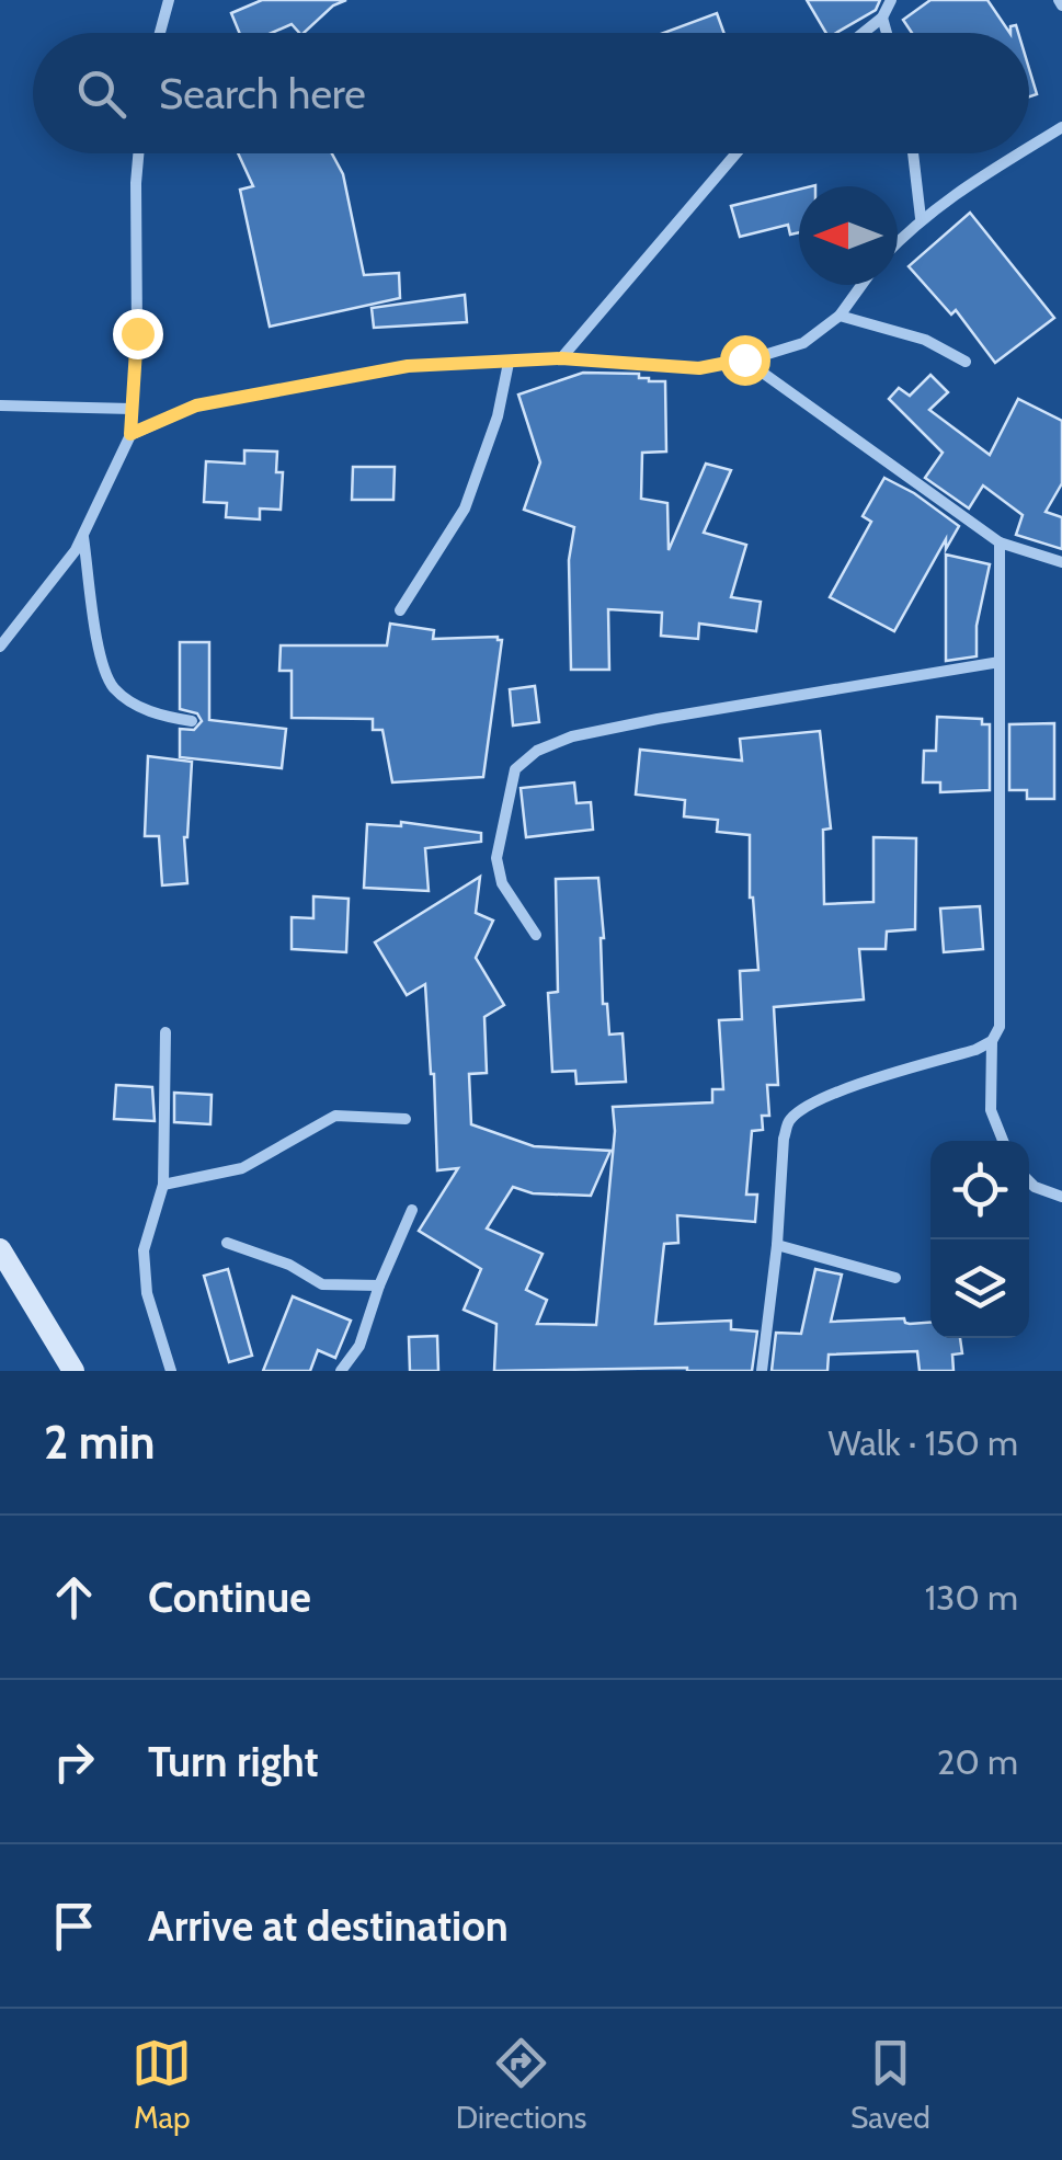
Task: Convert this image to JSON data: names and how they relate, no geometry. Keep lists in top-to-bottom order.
{
  "north": "left",
  "page": {
    "search": "Search here",
    "heading": ["2 min", "Walk · 150 m"],
    "list": [
      ["Continue", "130 m"],
      ["Turn right", "20 m"],
      "Arrive at destination"
    ],
    "nav": ["Map", "Directions", "Saved"]
  }
}
